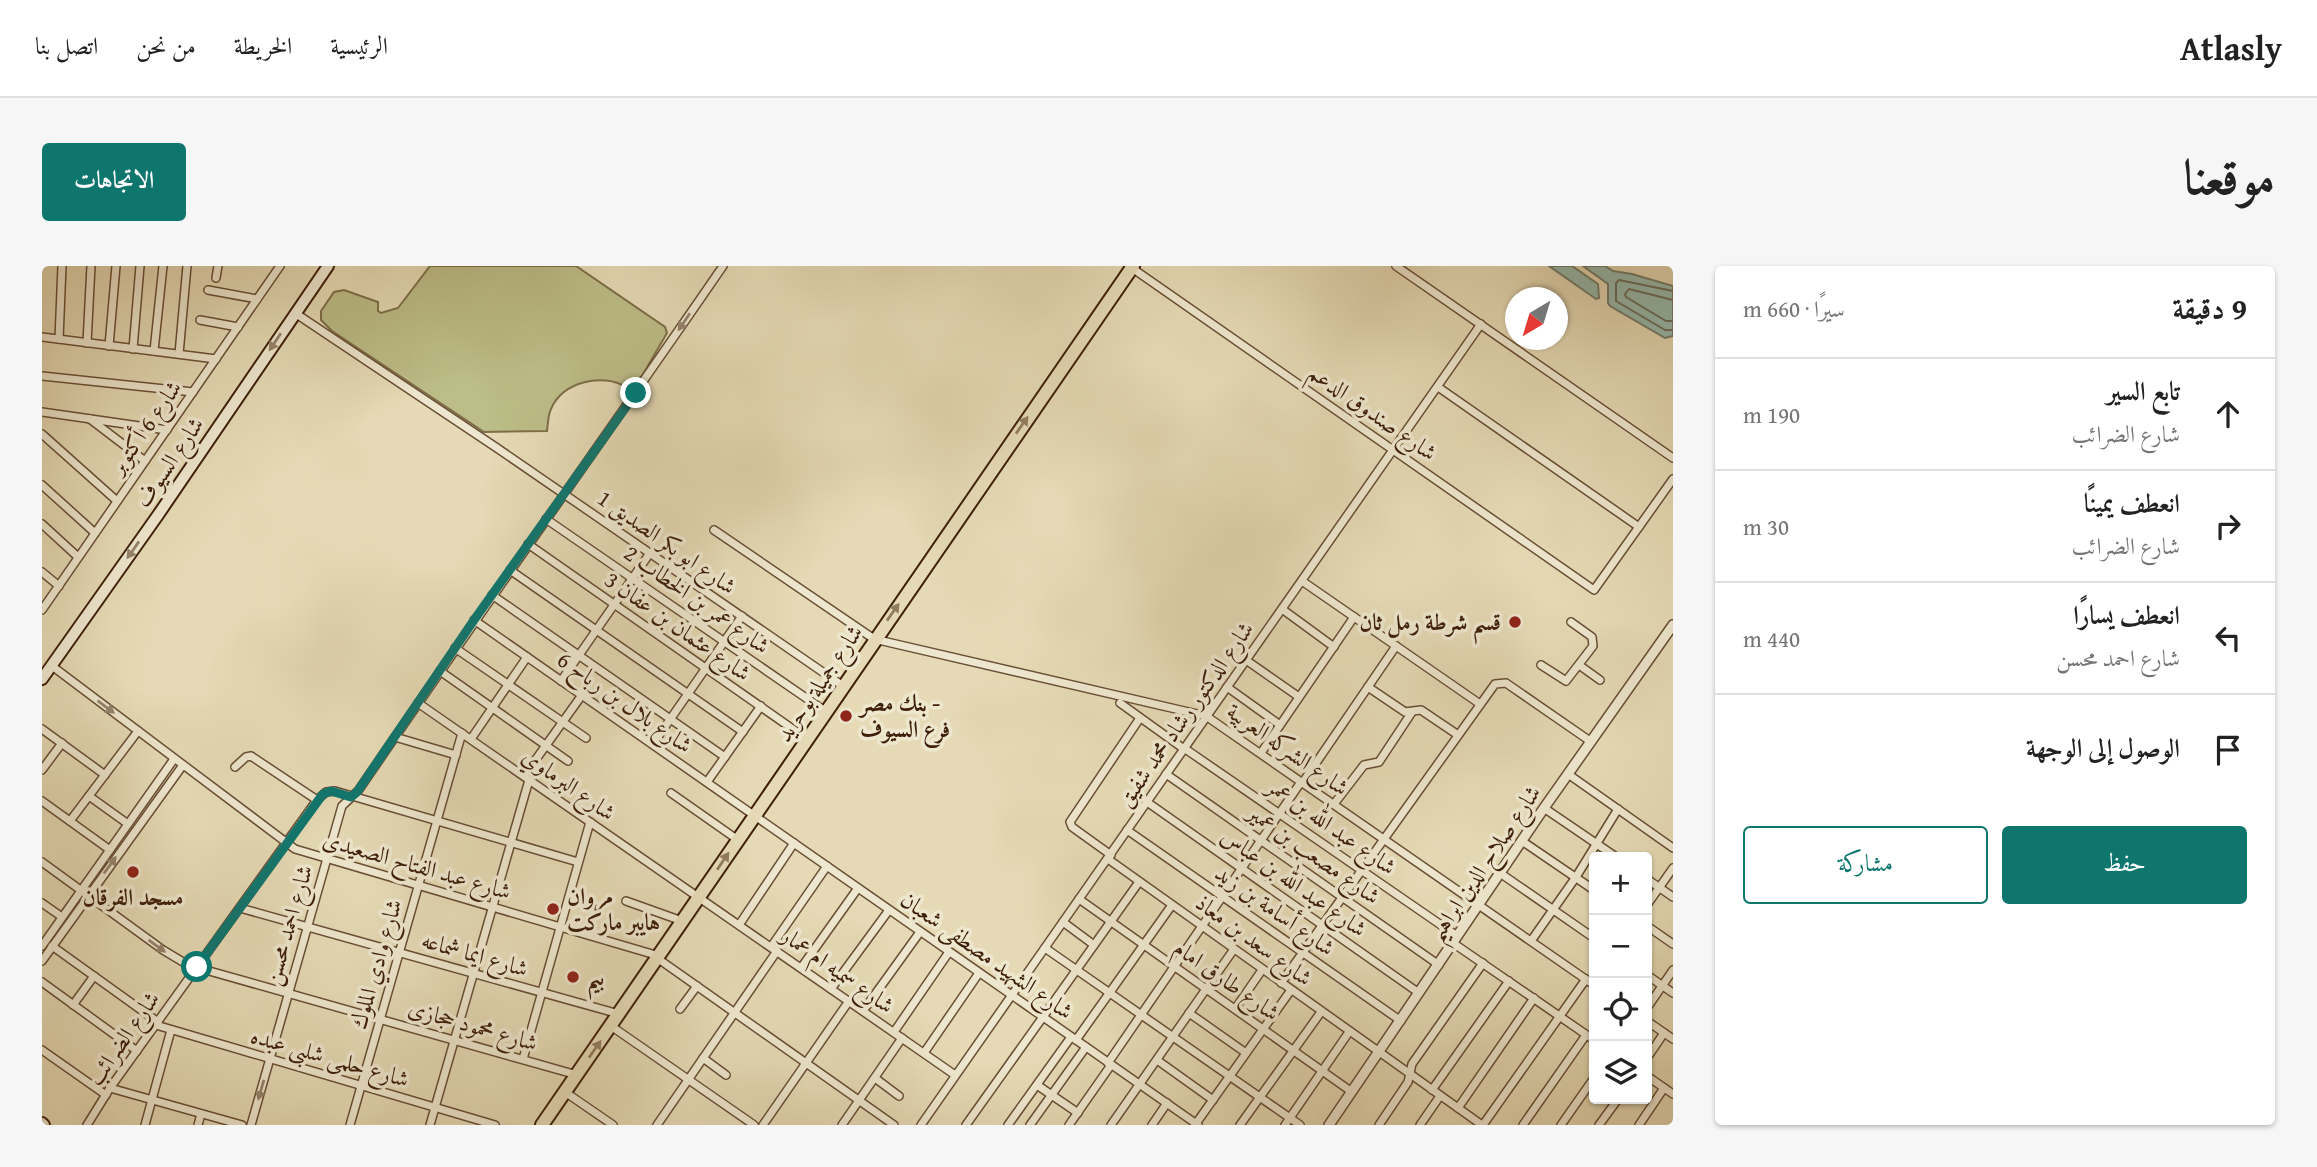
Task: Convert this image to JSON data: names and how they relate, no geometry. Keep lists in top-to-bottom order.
{
  "streets": {
    "main road": ["شارع السيوف", "شارع جميلة بوحريد"],
    "street": [
      "شارع صندوق الدعم",
      "شارع 6 أكتوبر",
      "شارع ابو بكر الصديق 1",
      "شارع عمر بن الخطاب 2",
      "شارع عثمان بن عفان 3",
      "شارع بلال بن رباح 6",
      "شارع الدكتور رشاد محمد شفيق",
      "شارع الشركه العربية",
      "شارع البرماوي",
      "شارع عبد الله بن عمر",
      "شارع مصعب بن عمير",
      "شارع صلاح الدين ابراهيم",
      "شارع عبد الفتاح الصعيدى",
      "شارع عبد الله بن عباس",
      "شارع أسامة بن زيد",
      "شارع احمد محسن",
      "شارع سعد بن معاذ",
      "شارع ايما شماعه",
      "شارع الشهيد مصطفى شعبان",
      "شارع وادي الملوك",
      "شارع سميه ام عمار",
      "شارع طارق امام",
      "شارع محمود حجازى",
      "شارع الضرائب",
      "شارع حلمى شلبى عبده"
    ]
  },
  "crossings": [
    ["شارع صندوق الدعم", "شارع جميلة بوحريد"],
    ["شارع صندوق الدعم", "شارع الدكتور رشاد محمد شفيق"],
    ["شارع السيوف", "شارع ابو بكر الصديق 1"],
    ["شارع السيوف", "شارع عبد الفتاح الصعيدى"],
    ["شارع ابو بكر الصديق 1", "شارع جميلة بوحريد"],
    ["شارع ابو بكر الصديق 1", "شارع احمد محسن"],
    ["شارع عمر بن الخطاب 2", "شارع جميلة بوحريد"],
    ["شارع عمر بن الخطاب 2", "شارع احمد محسن"],
    ["شارع عثمان بن عفان 3", "شارع جميلة بوحريد"],
    ["شارع عثمان بن عفان 3", "شارع احمد محسن"],
    ["شارع جميلة بوحريد", "شارع بلال بن رباح 6"],
    ["شارع جميلة بوحريد", "شارع الشركه العربية"],
    ["شارع جميلة بوحريد", "شارع البرماوي"],
    ["شارع جميلة بوحريد", "شارع عبد الفتاح الصعيدى"],
    ["شارع جميلة بوحريد", "شارع ايما شماعه"],
    ["شارع جميلة بوحريد", "شارع الشهيد مصطفى شعبان"],
    ["شارع جميلة بوحريد", "شارع سميه ام عمار"],
    ["شارع جميلة بوحريد", "شارع محمود حجازى"],
    ["شارع بلال بن رباح 6", "شارع احمد محسن"],
    ["شارع بلال بن رباح 6", "شارع الشهيد مصطفى شعبان"],
    ["شارع الدكتور رشاد محمد شفيق", "شارع الشركه العربية"],
    ["شارع الدكتور رشاد محمد شفيق", "شارع عبد الله بن عمر"],
    ["شارع الدكتور رشاد محمد شفيق", "شارع مصعب بن عمير"],
    ["شارع الدكتور رشاد محمد شفيق", "شارع عبد الله بن عباس"],
    ["شارع الدكتور رشاد محمد شفيق", "شارع أسامة بن زيد"],
    ["شارع الدكتور رشاد محمد شفيق", "شارع سعد بن معاذ"],
    ["شارع الدكتور رشاد محمد شفيق", "شارع الشهيد مصطفى شعبان"],
    ["شارع الدكتور رشاد محمد شفيق", "شارع سميه ام عمار"],
    ["شارع الدكتور رشاد محمد شفيق", "شارع طارق امام"],
    ["شارع الشركه العربية", "شارع صلاح الدين ابراهيم"],
    ["شارع البرماوي", "شارع احمد محسن"],
    ["شارع البرماوي", "شارع وادي الملوك"],
    ["شارع البرماوي", "شارع سميه ام عمار"],
    ["شارع عبد الله بن عمر", "شارع صلاح الدين ابراهيم"],
    ["شارع عبد الله بن عمر", "شارع سعد بن معاذ"],
    ["شارع مصعب بن عمير", "شارع صلاح الدين ابراهيم"],
    ["شارع صلاح الدين ابراهيم", "شارع عبد الله بن عباس"],
    ["شارع صلاح الدين ابراهيم", "شارع أسامة بن زيد"],
    ["شارع صلاح الدين ابراهيم", "شارع سعد بن معاذ"],
    ["شارع صلاح الدين ابراهيم", "شارع طارق امام"],
    ["شارع عبد الفتاح الصعيدى", "شارع احمد محسن"],
    ["شارع عبد الفتاح الصعيدى", "شارع وادي الملوك"],
    ["شارع عبد الفتاح الصعيدى", "شارع الضرائب"],
    ["شارع احمد محسن", "شارع ايما شماعه"],
    ["شارع احمد محسن", "شارع محمود حجازى"],
    ["شارع احمد محسن", "شارع حلمى شلبى عبده"],
    ["شارع ايما شماعه", "شارع وادي الملوك"],
    ["شارع ايما شماعه", "شارع الضرائب"],
    ["شارع وادي الملوك", "شارع محمود حجازى"],
    ["شارع وادي الملوك", "شارع حلمى شلبى عبده"],
    ["شارع محمود حجازى", "شارع الضرائب"],
    ["شارع الضرائب", "شارع حلمى شلبى عبده"]
  ],
  "one_way": ["شارع السيوف", "شارع جميلة بوحريد"],
  "places": [
    "قسم شرطة رمل ثان",
    "بنك مصر - فرع السيوف",
    "مسجد الفرقان",
    "مروان هايبر ماركت",
    "بيم"
  ],
  "north": "bottom left",
  "page": {
    "header": "Atlasly",
    "nav": [
      "الرئيسية",
      "الخريطة",
      "من نحن",
      "اتصل بنا"
    ],
    "title": "موقعنا",
    "buttons": [
      "الاتجاهات",
      ["حفظ", "مشاركة"]
    ],
    "heading": ["9 دقيقة", "سيرًا · 660 m"],
    "list": [
      ["تابع السير", "شارع الضرائب", "190 m"],
      ["انعطف يمينًا", "شارع الضرائب", "30 m"],
      ["انعطف يسارًا", "شارع احمد محسن", "440 m"],
      "الوصول إلى الوجهة"
    ],
    "map_buttons": ["+", "−"]
  }
}
